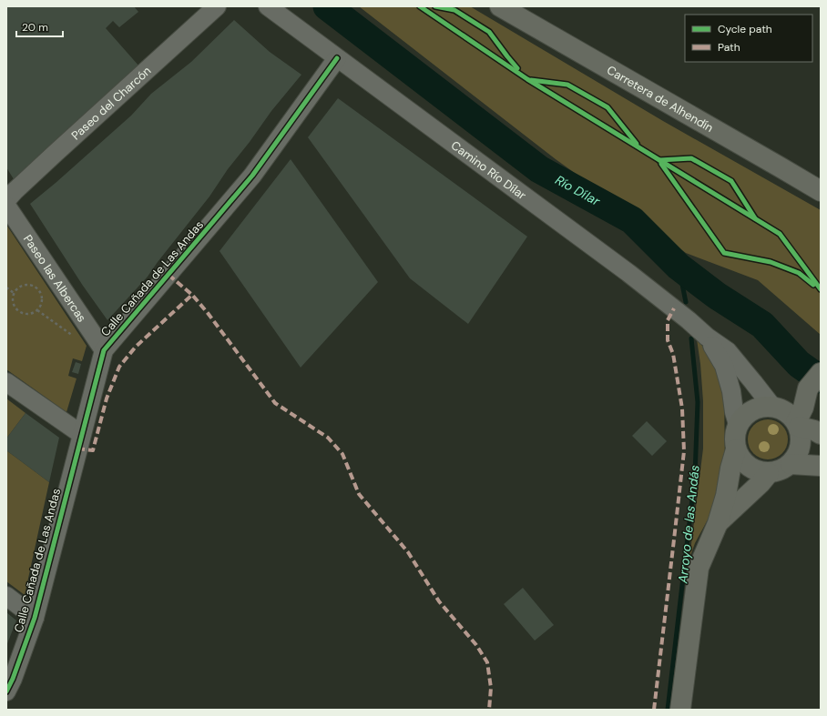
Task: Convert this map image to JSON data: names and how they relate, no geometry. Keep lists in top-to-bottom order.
{
  "streets": {
    "street": [
      "Carretera de Alhendín",
      "Paseo del Charcón",
      "Camino Río Dílar",
      "Paseo las Albercas",
      "Calle Cañada de Las Andas"
    ]
  },
  "crossings": [
    ["Camino Río Dílar", "Calle Cañada de Las Andas"],
    ["Paseo las Albercas", "Calle Cañada de Las Andas"]
  ],
  "water": ["Río Dílar", "Arroyo de las Andás"],
  "legend": ["Cycle path", "Path"],
  "scale_bar": "20 m"
}
